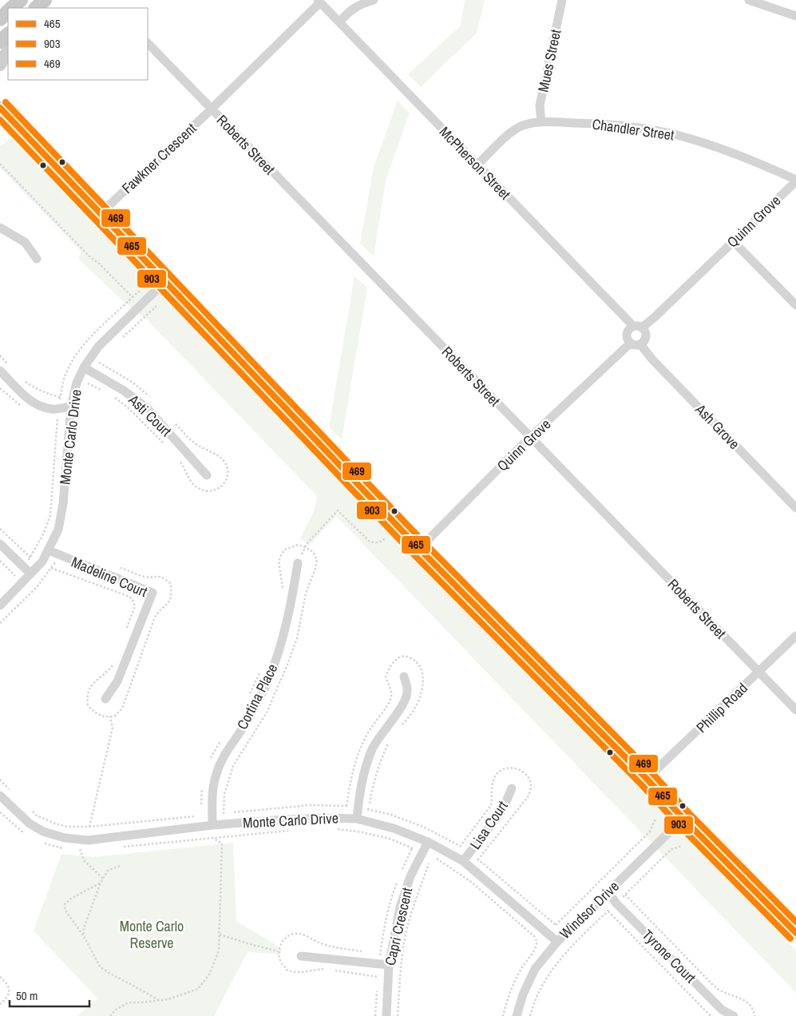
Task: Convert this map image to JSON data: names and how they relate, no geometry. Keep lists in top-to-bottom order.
{
  "streets": {
    "street": [
      "Mues Street",
      "Chandler Street",
      "Roberts Street",
      "Fawkner Crescent",
      "McPherson Street",
      "Quinn Grove",
      "Asti Court",
      "Ash Grove",
      "Monte Carlo Drive",
      "Madeline Court",
      "Cortina Place",
      "Phillip Road",
      "Lisa Court",
      "Windsor Drive",
      "Capri Crescent",
      "Tyrone Court"
    ]
  },
  "crossings": [
    ["Mues Street", "Chandler Street"],
    ["Chandler Street", "McPherson Street"],
    ["Chandler Street", "Quinn Grove"],
    ["Roberts Street", "Fawkner Crescent"],
    ["Roberts Street", "Quinn Grove"],
    ["Roberts Street", "Phillip Road"],
    ["Fawkner Crescent", "McPherson Street"],
    ["McPherson Street", "Quinn Grove"],
    ["McPherson Street", "Ash Grove"],
    ["Quinn Grove", "Ash Grove"],
    ["Asti Court", "Monte Carlo Drive"],
    ["Monte Carlo Drive", "Madeline Court"],
    ["Monte Carlo Drive", "Cortina Place"],
    ["Monte Carlo Drive", "Lisa Court"],
    ["Monte Carlo Drive", "Windsor Drive"],
    ["Monte Carlo Drive", "Capri Crescent"],
    ["Windsor Drive", "Tyrone Court"]
  ],
  "parks": ["Monte Carlo Reserve"],
  "lines": ["transit line 469", "transit line 465", "transit line 903"],
  "legend": ["465", "903", "469"],
  "scale_bar": "50 m"
}
